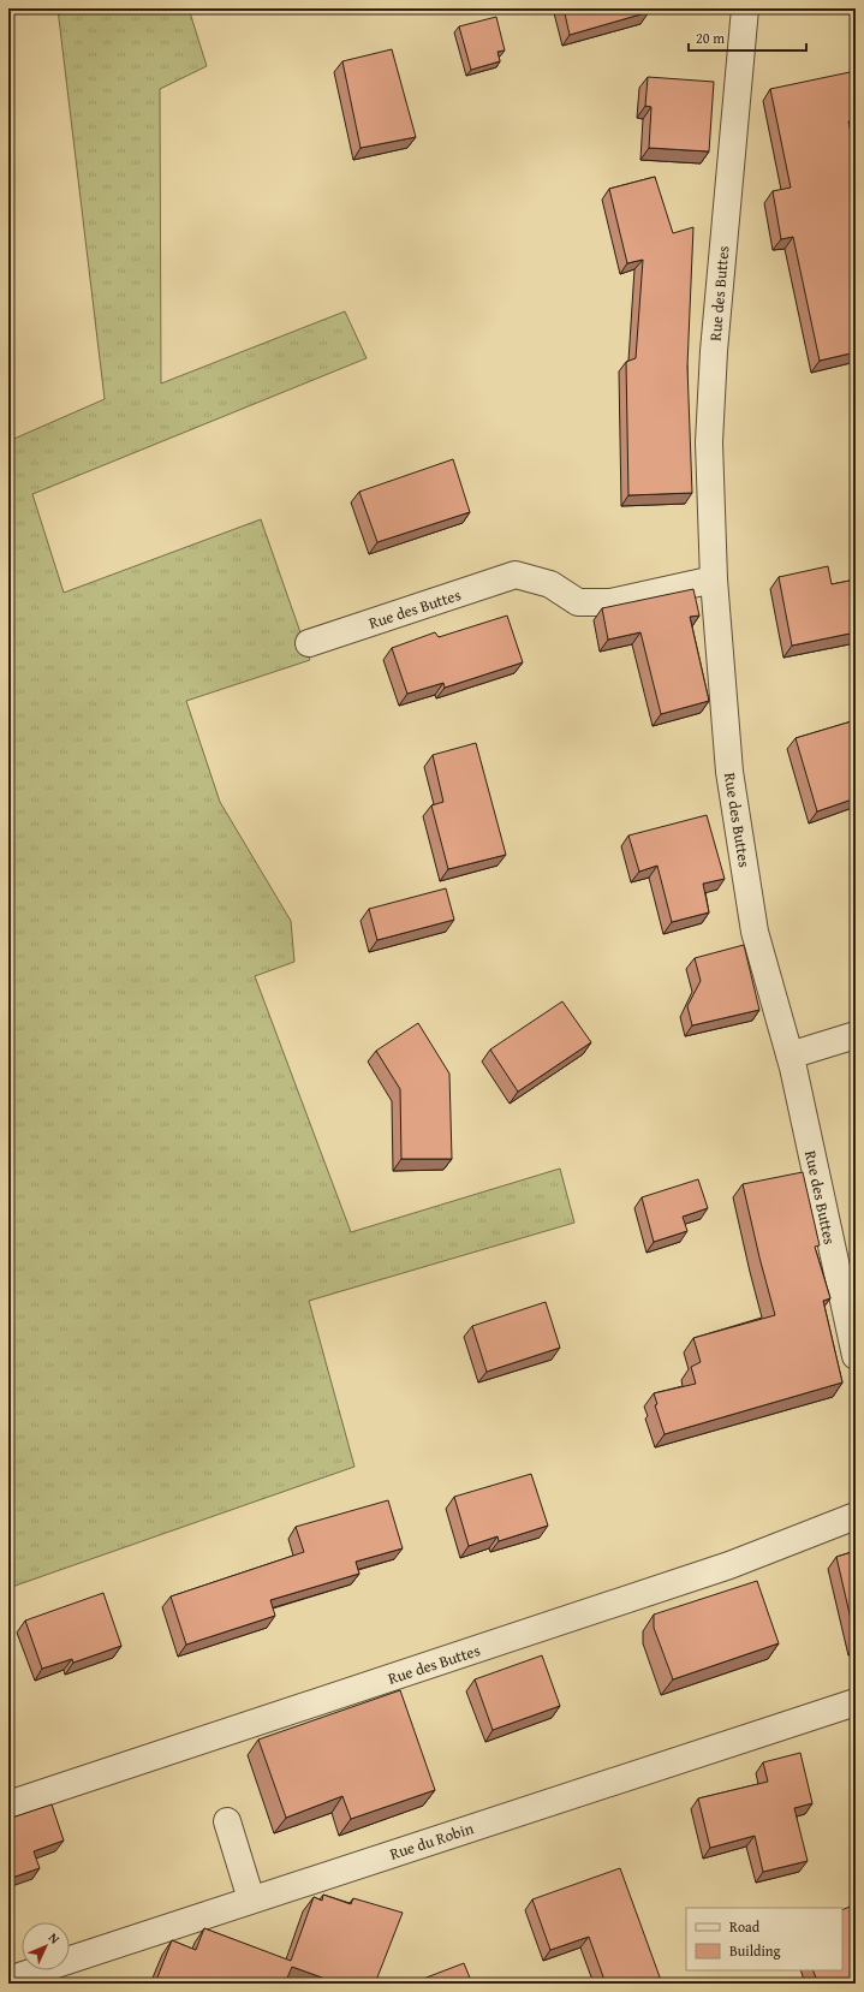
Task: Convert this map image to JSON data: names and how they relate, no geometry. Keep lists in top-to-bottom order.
{
  "streets": {
    "street": ["Rue des Buttes", "Rue du Robin"]
  },
  "legend": ["Road", "Building"],
  "scale_bar": "20 m",
  "north": "top right"
}
